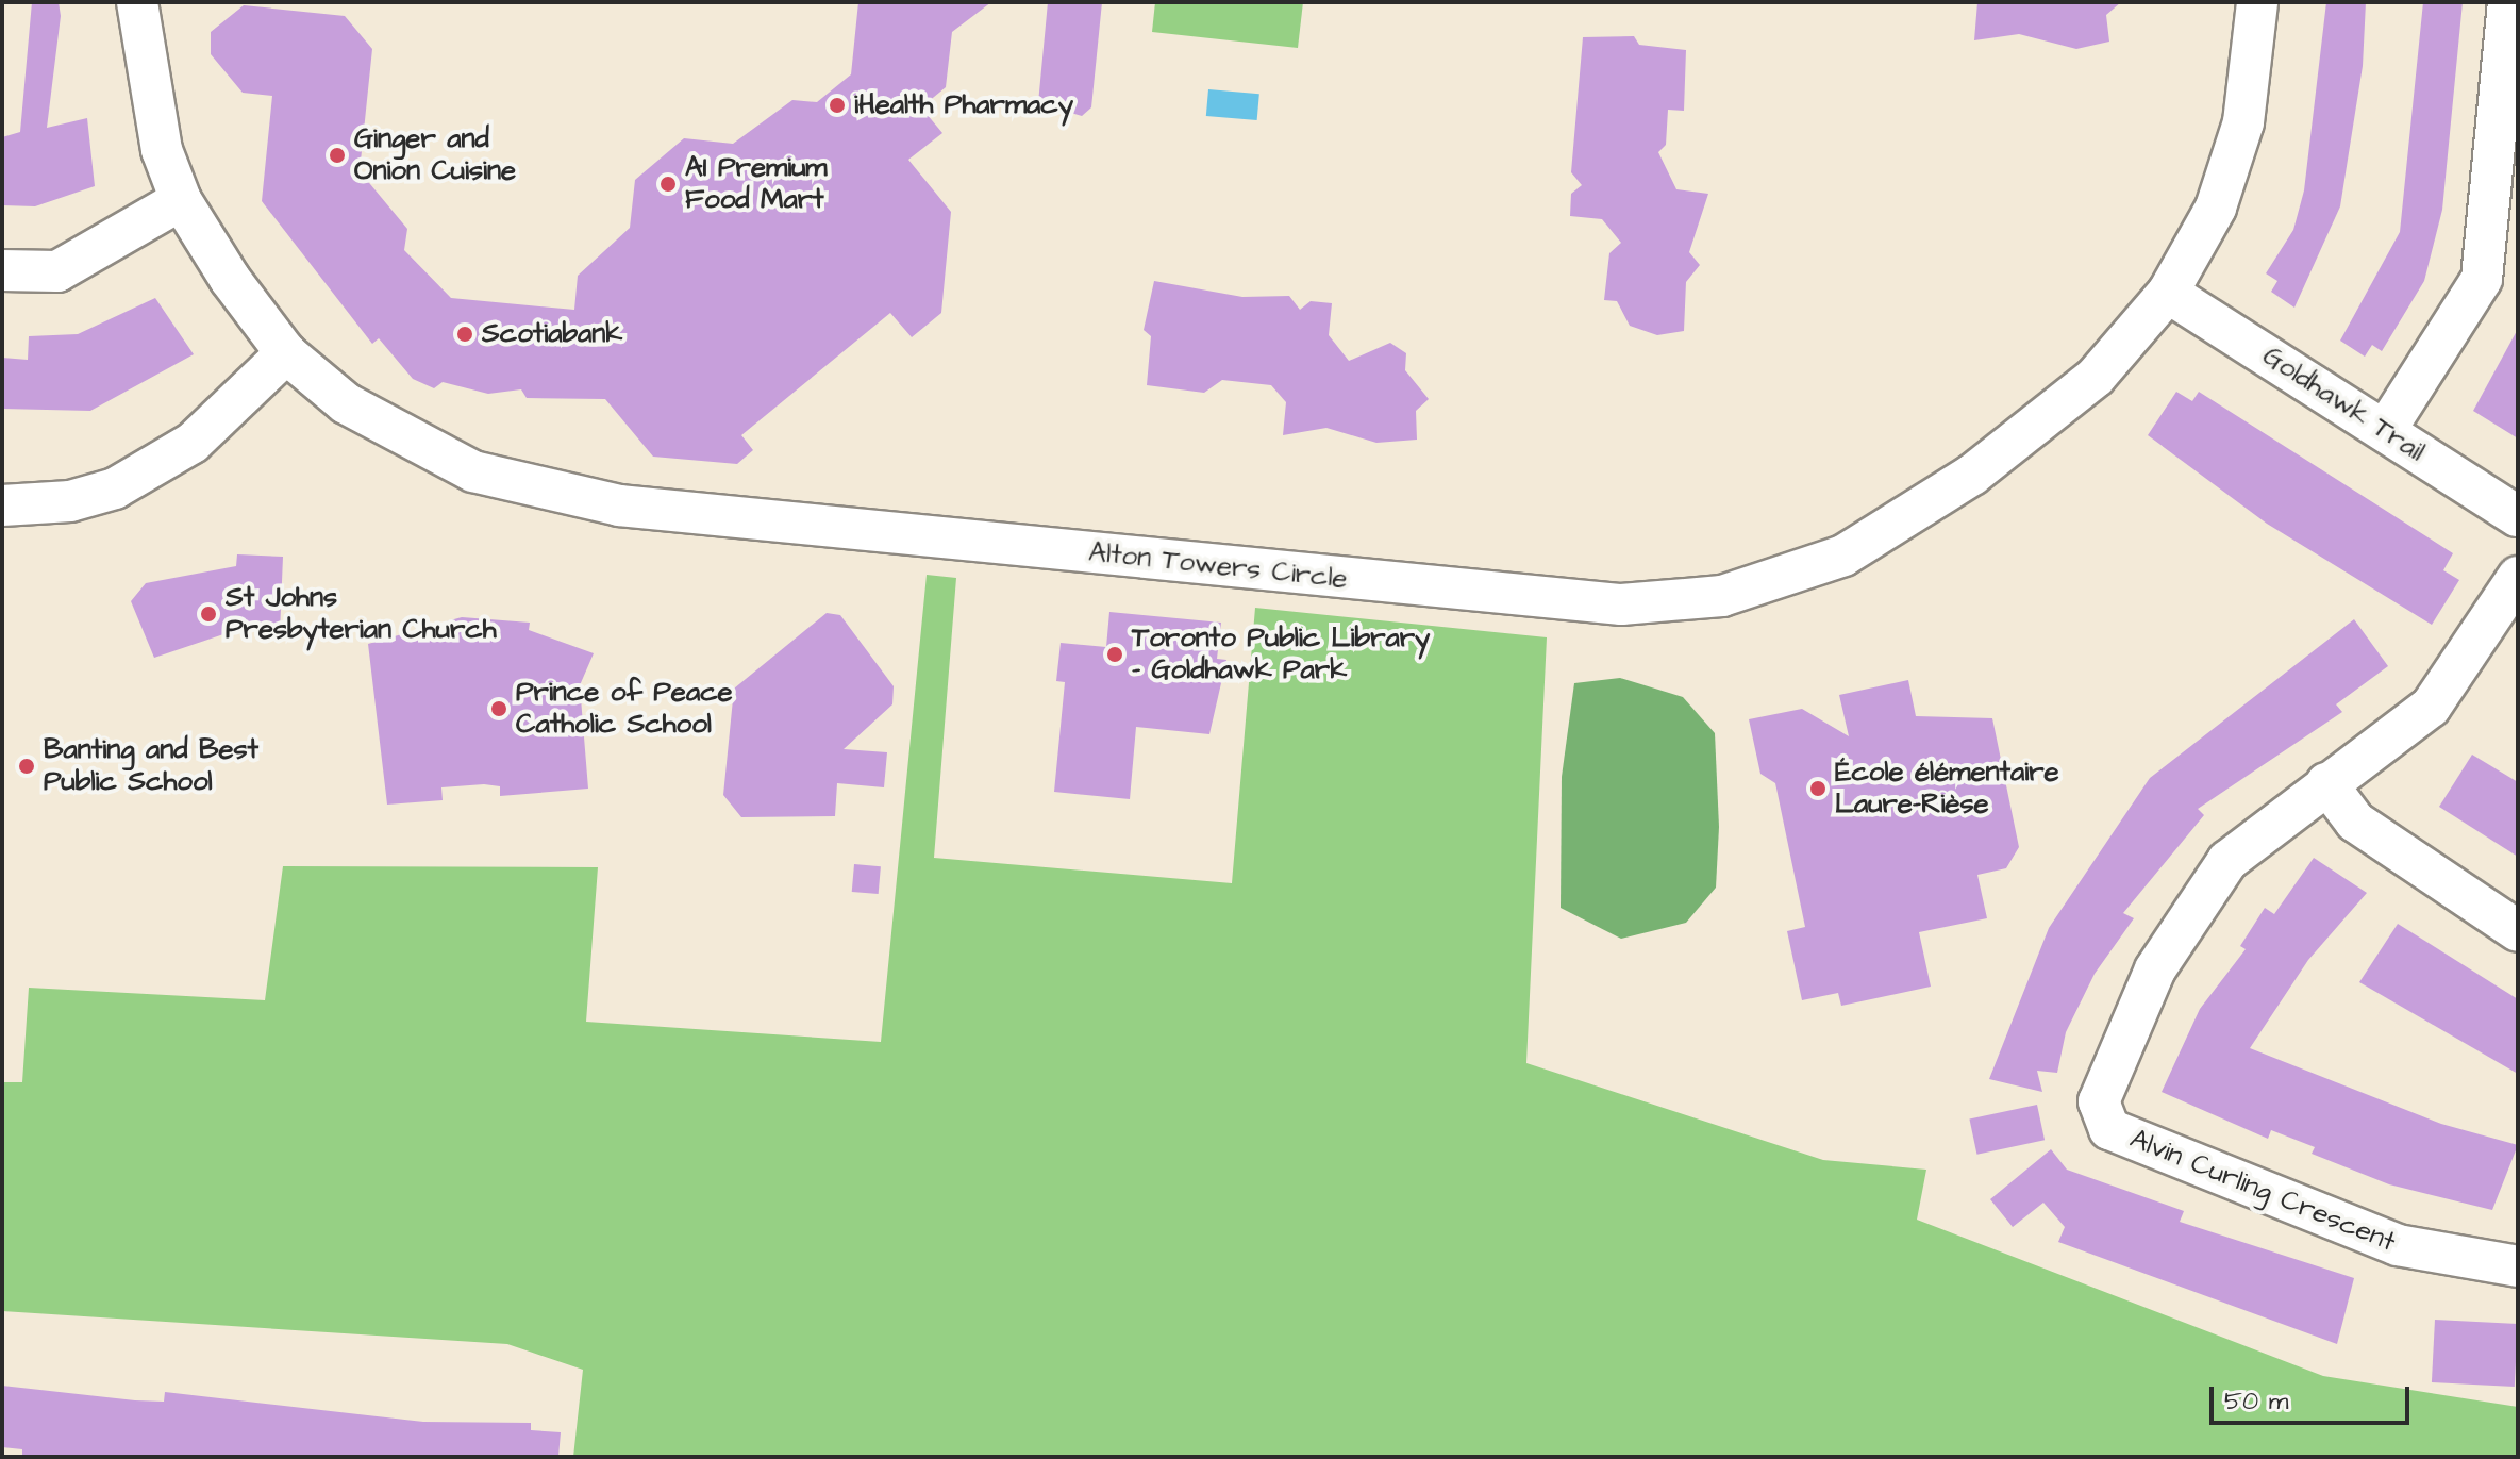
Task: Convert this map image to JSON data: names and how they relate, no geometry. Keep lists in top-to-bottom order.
{
  "streets": {
    "street": ["Goldhawk Trail", "Alton Towers Circle", "Alvin Curling Crescent"]
  },
  "crossings": [
    ["Goldhawk Trail", "Alton Towers Circle"]
  ],
  "places": [
    "iHealth Pharmacy",
    "Ginger and Onion Cuisine",
    "AI Premium Food Mart",
    "Scotiabank",
    "St Johns Presbyterian Church",
    "Toronto Public Library - Goldhawk Park",
    "Prince of Peace Catholic School",
    "Banting and Best Public School",
    "École élémentaire Laure-Rièse"
  ],
  "scale_bar": "50 m"
}
